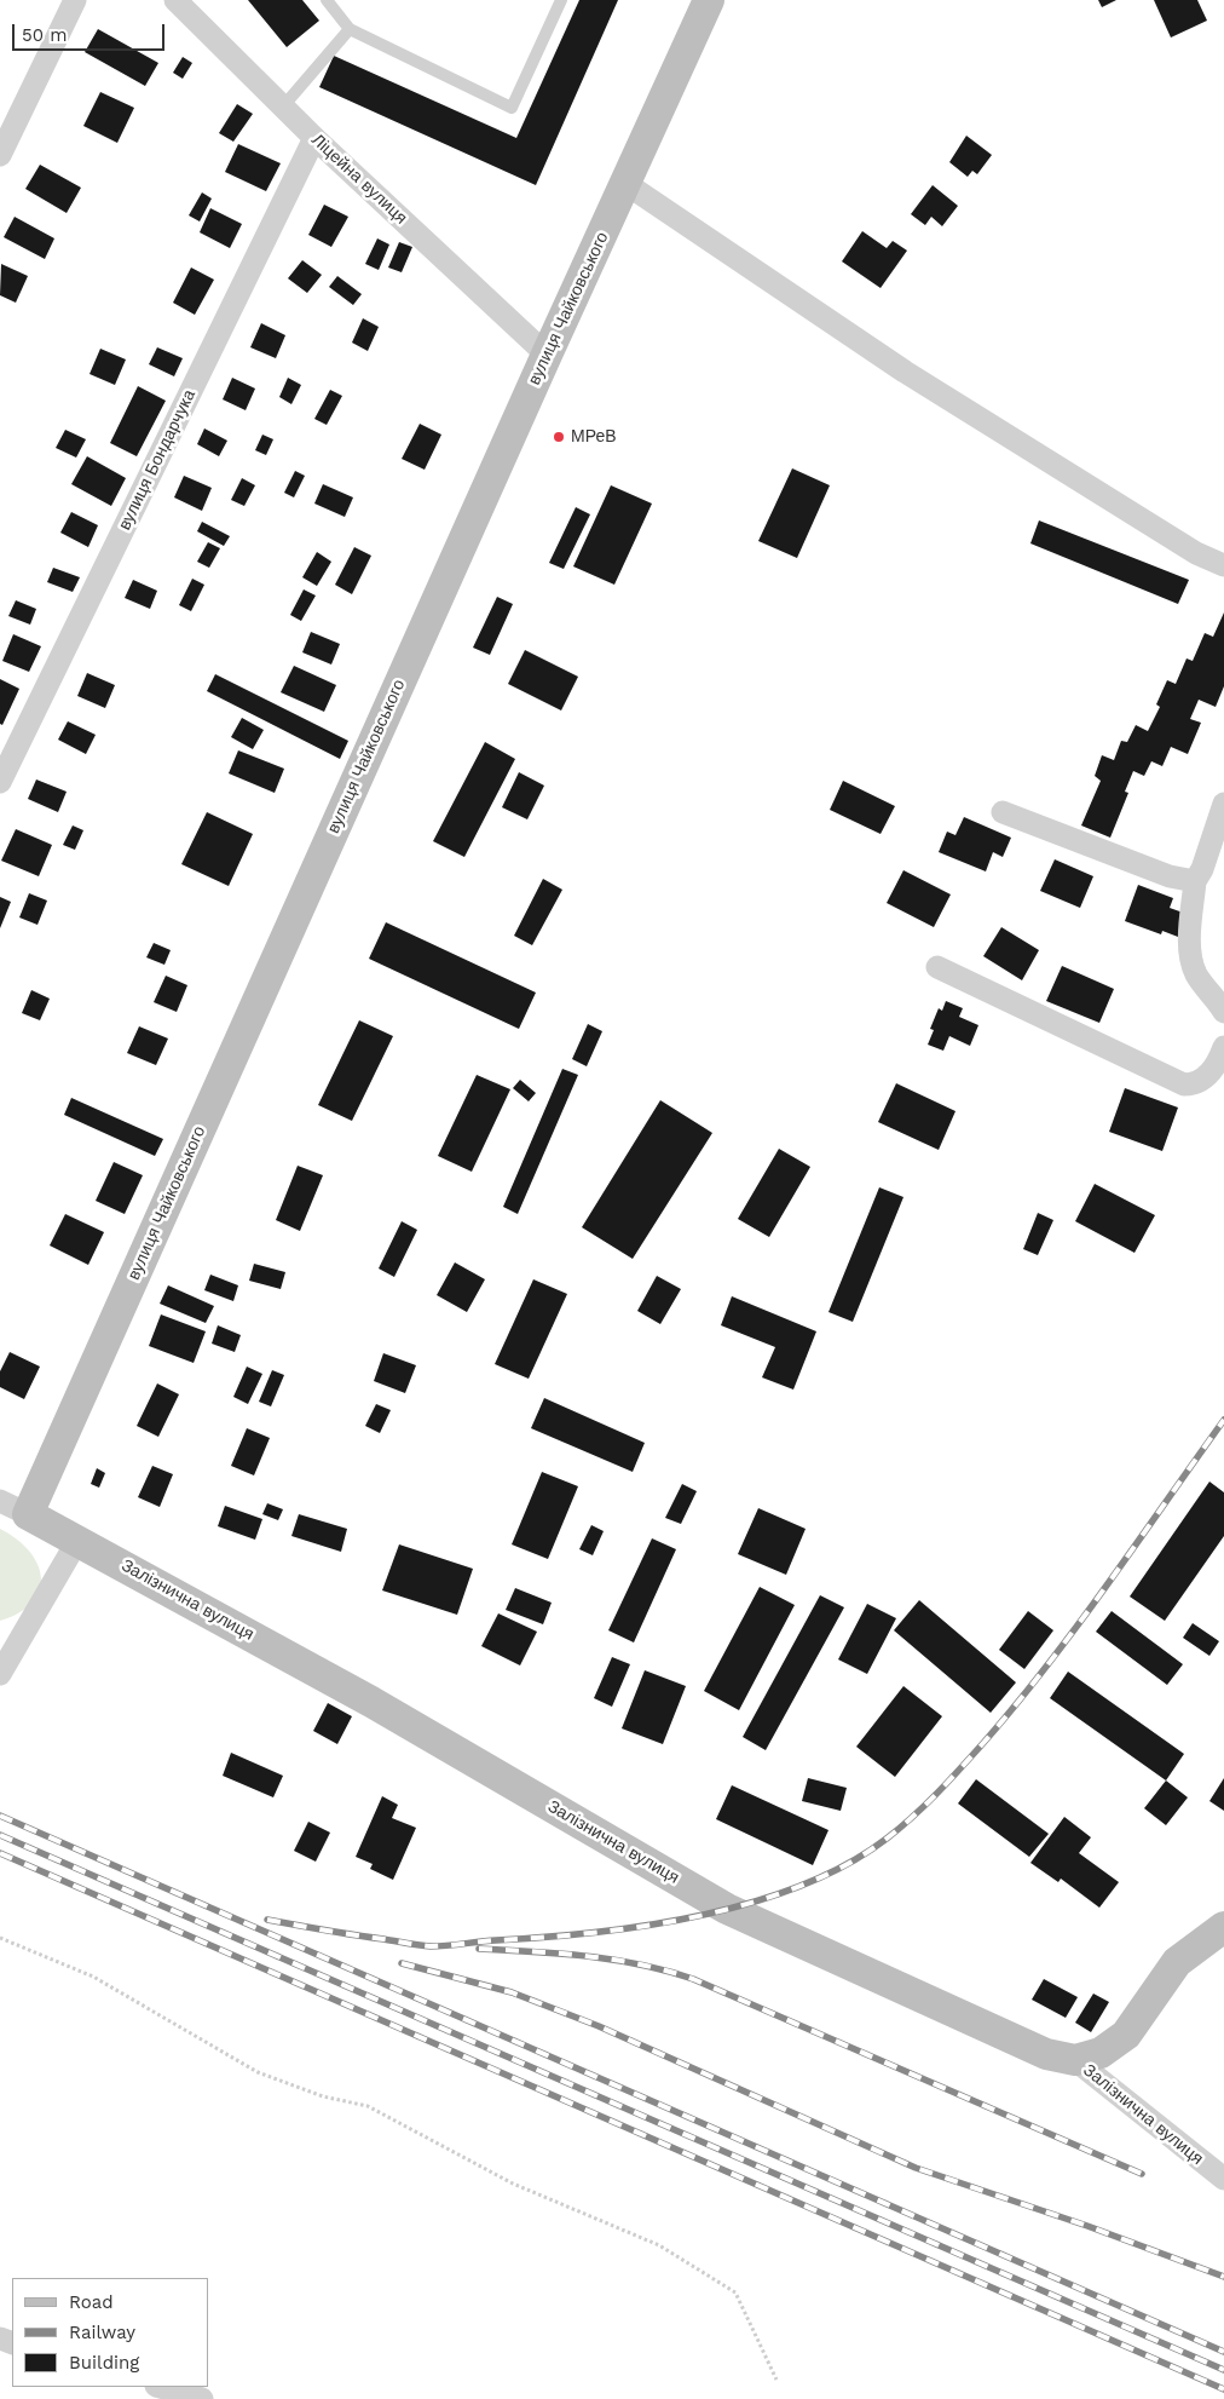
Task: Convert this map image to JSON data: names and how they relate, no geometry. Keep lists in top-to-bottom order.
{
  "streets": {
    "street": [
      "Ліцейна вулиця",
      "вулиця Чайковського",
      "вулиця Бондарчука",
      "Залізнична вулиця"
    ]
  },
  "crossings": [
    ["Ліцейна вулиця", "вулиця Чайковського"],
    ["Ліцейна вулиця", "вулиця Бондарчука"],
    ["вулиця Чайковського", "Залізнична вулиця"]
  ],
  "places": ["МРеВ"],
  "legend": ["Road", "Railway", "Building"],
  "scale_bar": "50 m"
}
